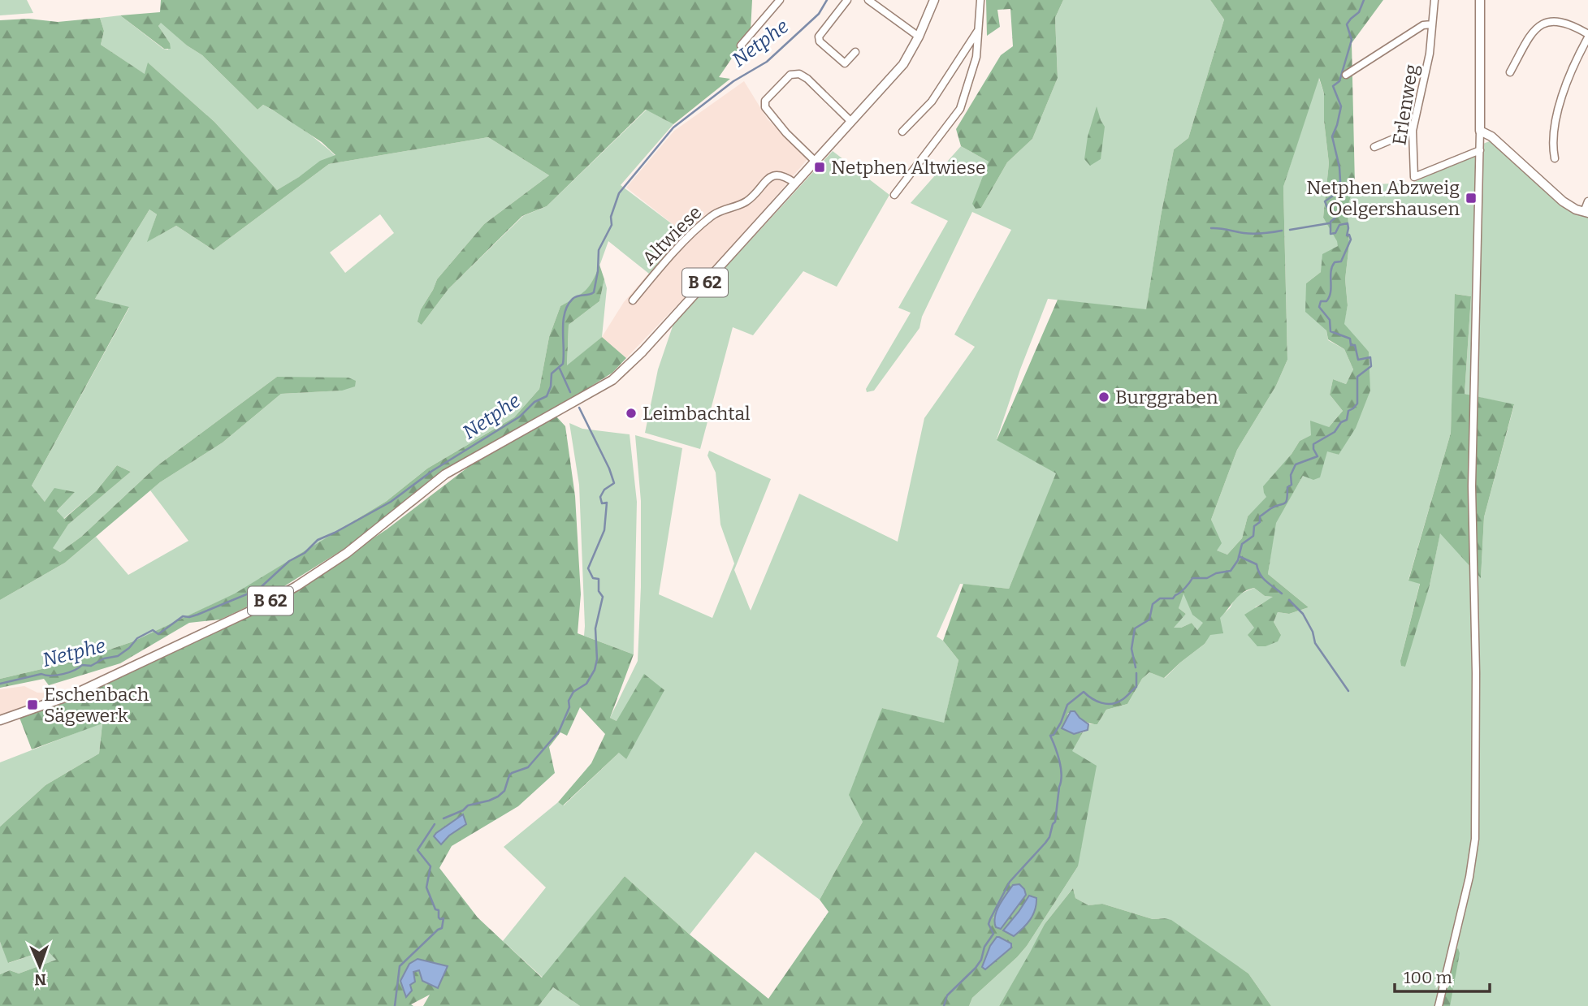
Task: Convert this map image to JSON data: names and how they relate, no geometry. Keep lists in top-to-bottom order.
{
  "streets": {
    "main road": ["B 62"],
    "street": ["Erlenweg", "Altwiese"]
  },
  "crossings": [
    ["Altwiese", "B 62"]
  ],
  "water": ["Netphe"],
  "places": {
    "transit": ["Netphen Altwiese", "Netphen Abzweig Oelgershausen", "Eschenbach Sägewerk"],
    "other": ["Burggraben", "Leimbachtal"]
  },
  "scale_bar": "100 m",
  "north": "bottom"
}
